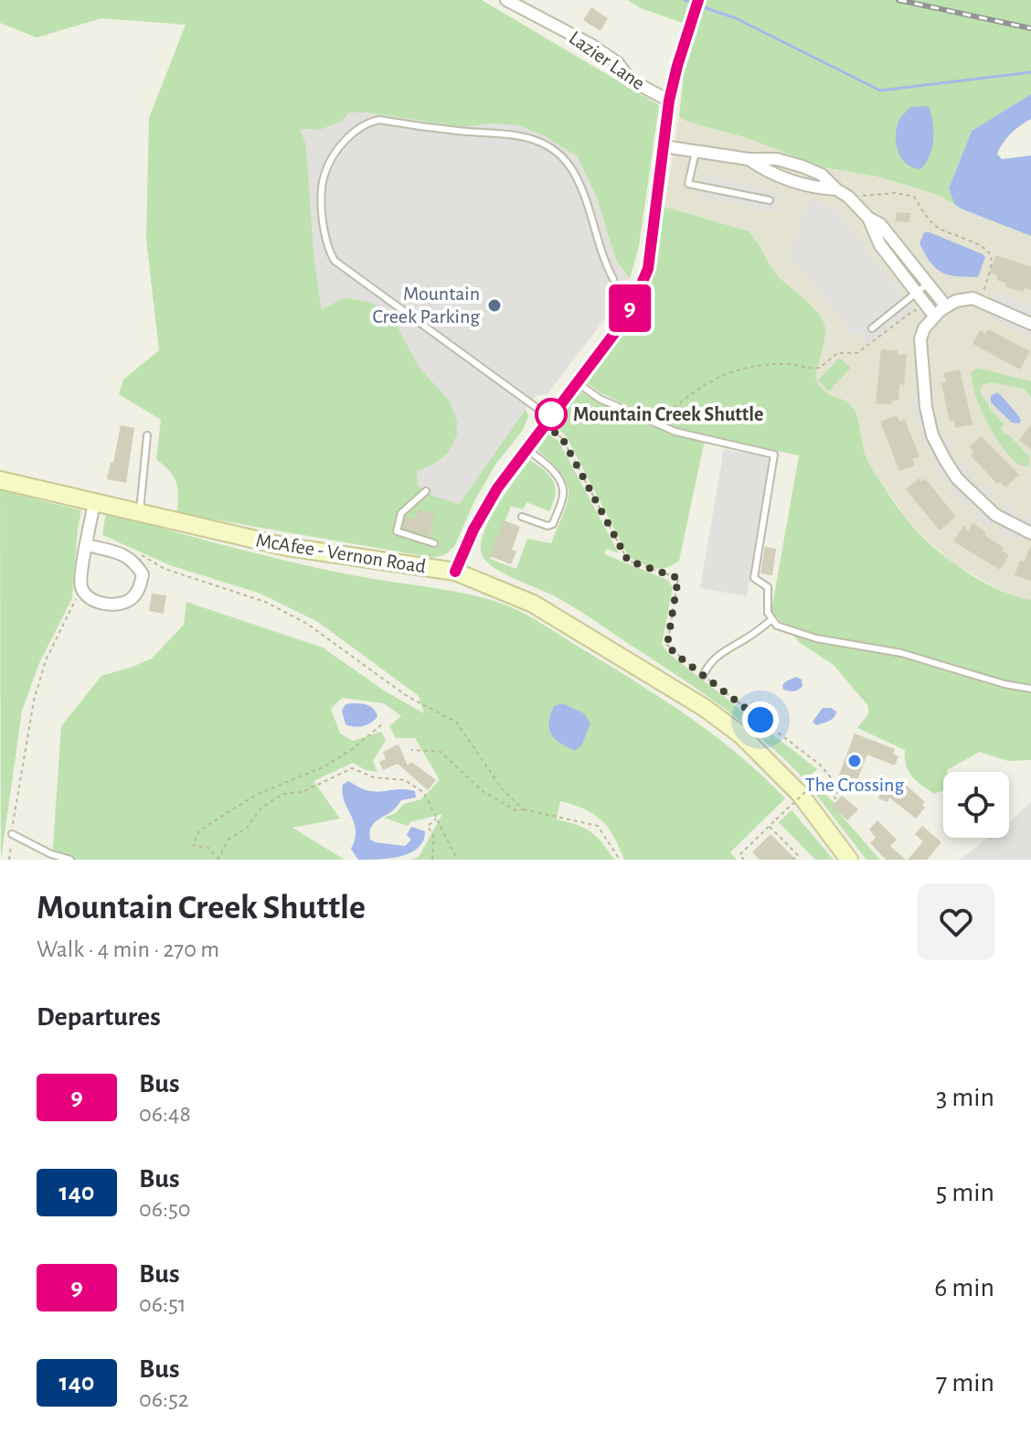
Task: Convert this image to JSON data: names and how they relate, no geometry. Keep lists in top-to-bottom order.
{
  "streets": {
    "main road": ["McAfee - Vernon Road"],
    "street": ["Lazier Lane"]
  },
  "places": ["Mountain Creek Parking", "Mountain Creek Shuttle", "The Crossing"],
  "lines": ["bus line 9"],
  "page": {
    "on_map": "9",
    "heading": [
      ["Mountain Creek Shuttle", "Walk · 4 min · 270 m"],
      "Departures"
    ],
    "list": [
      {
        "mark": "9",
        "name": "Bus",
        "note": "06:48",
        "value": "3 min"
      },
      {
        "mark": "140",
        "name": "Bus",
        "note": "06:50",
        "value": "5 min"
      },
      {
        "mark": "9",
        "name": "Bus",
        "note": "06:51",
        "value": "6 min"
      },
      {
        "mark": "140",
        "name": "Bus",
        "note": "06:52",
        "value": "7 min"
      }
    ]
  }
}
